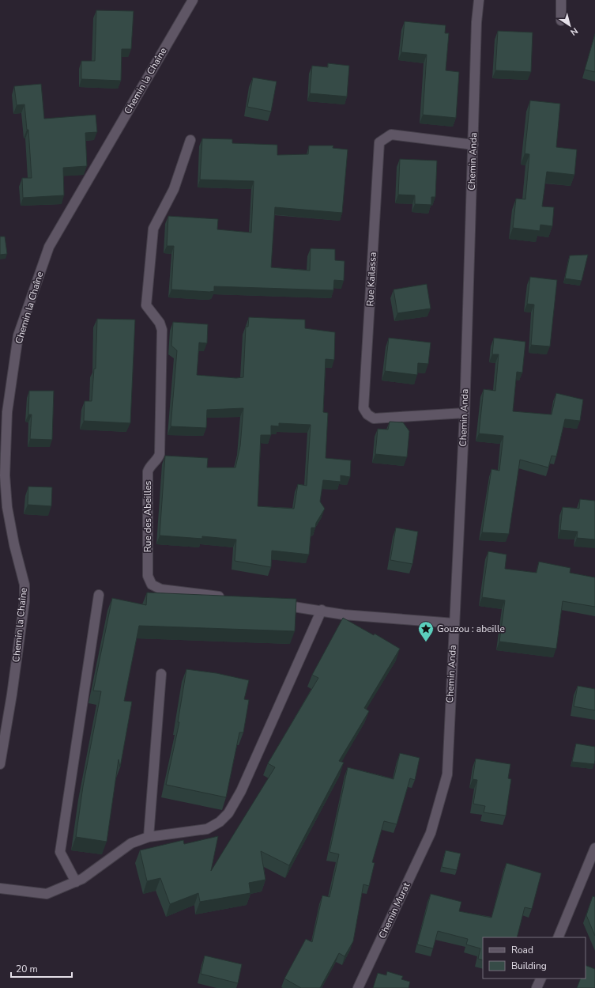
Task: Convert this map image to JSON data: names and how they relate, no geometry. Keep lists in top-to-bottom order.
{
  "streets": {
    "street": [
      "Chemin la Chaîne",
      "Chemin Anda",
      "Rue Kailassa",
      "Rue des Abeilles",
      "Chemin Murat"
    ]
  },
  "crossings": [
    ["Chemin Anda", "Rue Kailassa"],
    ["Chemin Anda", "Chemin Murat"]
  ],
  "places": {
    "place": ["Gouzou : abeille"]
  },
  "legend": ["Road", "Building"],
  "scale_bar": "20 m",
  "north": "bottom right"
}
